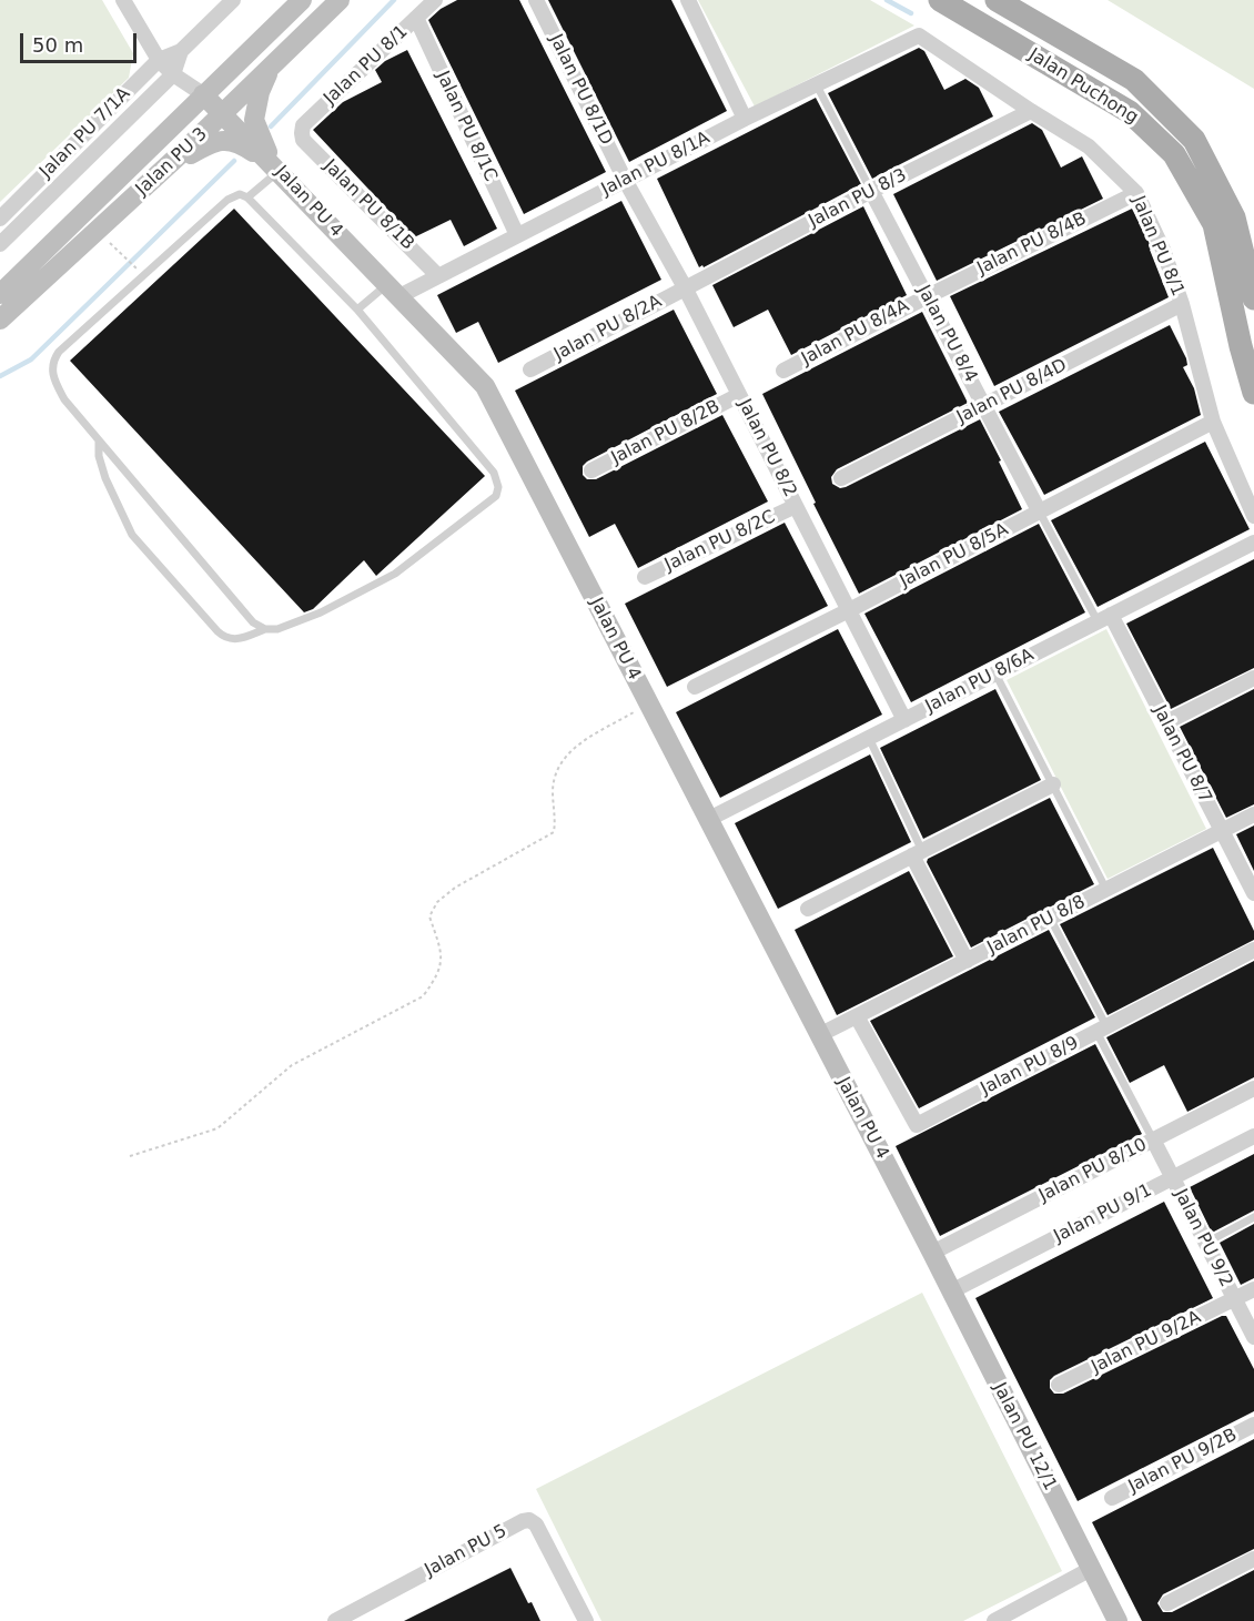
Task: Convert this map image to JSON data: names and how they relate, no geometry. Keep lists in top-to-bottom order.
{
  "streets": {
    "main road": ["Jalan Puchong"],
    "street": [
      "Jalan PU 8/1",
      "Jalan PU 8/1D",
      "Jalan PU 8/1C",
      "Jalan PU 7/1A",
      "Jalan PU 3",
      "Jalan PU 8/1A",
      "Jalan PU 8/3",
      "Jalan PU 4",
      "Jalan PU 8/1B",
      "Jalan PU 8/4B",
      "Jalan PU 8/2A",
      "Jalan PU 8/4A",
      "Jalan PU 8/4",
      "Jalan PU 8/4D",
      "Jalan PU 8/2B",
      "Jalan PU 8/2",
      "Jalan PU 8/2C",
      "Jalan PU 8/5A",
      "Jalan PU 8/6A",
      "Jalan PU 8/7",
      "Jalan PU 8/8",
      "Jalan PU 8/9",
      "Jalan PU 8/10",
      "Jalan PU 9/1",
      "Jalan PU 9/2",
      "Jalan PU 9/2A",
      "Jalan PU 12/1",
      "Jalan PU 9/2B",
      "Jalan PU 5"
    ]
  },
  "crossings": [
    ["Jalan PU 8/1", "Jalan PU 8/1C"],
    ["Jalan PU 8/1", "Jalan PU 8/1A"],
    ["Jalan PU 8/1", "Jalan PU 8/3"],
    ["Jalan PU 8/1", "Jalan PU 8/1B"],
    ["Jalan PU 8/1", "Jalan PU 8/4B"],
    ["Jalan PU 8/1", "Jalan PU 8/4D"],
    ["Jalan PU 8/1", "Jalan PU 8/5A"],
    ["Jalan PU 8/1D", "Jalan PU 8/1A"],
    ["Jalan PU 8/1D", "Jalan PU 8/2"],
    ["Jalan PU 8/1C", "Jalan PU 8/1A"],
    ["Jalan PU 3", "Jalan PU 4"],
    ["Jalan PU 8/1A", "Jalan PU 4"],
    ["Jalan PU 8/1A", "Jalan PU 8/1B"],
    ["Jalan PU 8/1A", "Jalan PU 8/2"],
    ["Jalan PU 8/3", "Jalan PU 8/2A"],
    ["Jalan PU 8/3", "Jalan PU 8/4"],
    ["Jalan PU 8/3", "Jalan PU 8/2"],
    ["Jalan PU 4", "Jalan PU 8/6A"],
    ["Jalan PU 4", "Jalan PU 8/8"],
    ["Jalan PU 4", "Jalan PU 8/10"],
    ["Jalan PU 4", "Jalan PU 12/1"],
    ["Jalan PU 8/4B", "Jalan PU 8/4A"],
    ["Jalan PU 8/4B", "Jalan PU 8/4"],
    ["Jalan PU 8/2A", "Jalan PU 8/2"],
    ["Jalan PU 8/4A", "Jalan PU 8/4"],
    ["Jalan PU 8/4", "Jalan PU 8/4D"],
    ["Jalan PU 8/4", "Jalan PU 8/5A"],
    ["Jalan PU 8/2B", "Jalan PU 8/2"],
    ["Jalan PU 8/2", "Jalan PU 8/2C"],
    ["Jalan PU 8/2", "Jalan PU 8/5A"],
    ["Jalan PU 8/2", "Jalan PU 8/6A"],
    ["Jalan PU 8/6A", "Jalan PU 8/7"],
    ["Jalan PU 8/7", "Jalan PU 8/8"],
    ["Jalan PU 8/8", "Jalan PU 8/9"],
    ["Jalan PU 8/10", "Jalan PU 9/2"],
    ["Jalan PU 8/10", "Jalan PU 12/1"],
    ["Jalan PU 9/1", "Jalan PU 9/2"],
    ["Jalan PU 9/1", "Jalan PU 12/1"],
    ["Jalan PU 9/2", "Jalan PU 9/2A"]
  ],
  "scale_bar": "50 m"
}
